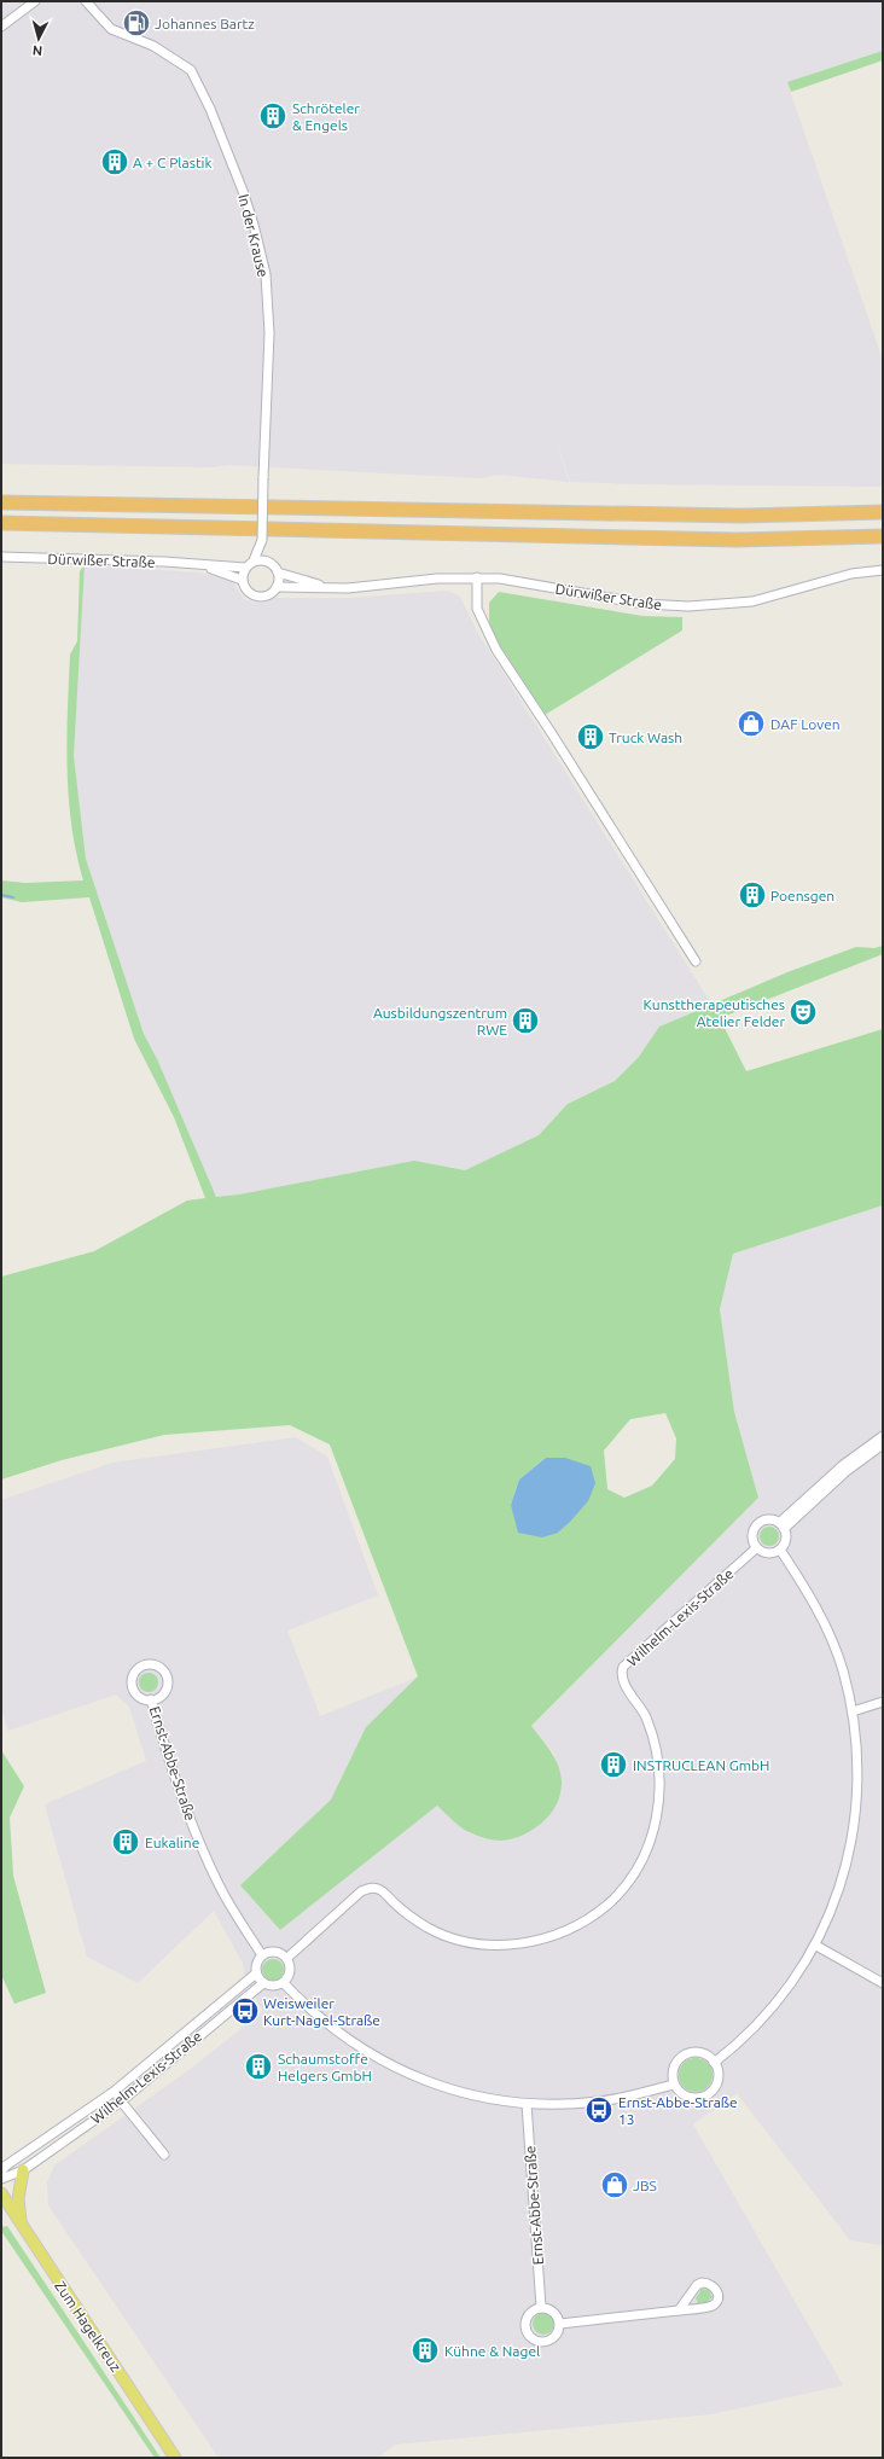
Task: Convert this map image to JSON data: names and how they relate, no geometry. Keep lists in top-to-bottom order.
{
  "streets": {
    "main road": ["Zum Hagelkreuz"],
    "street": [
      "In der Krause",
      "Dürwißer Straße",
      "Wilhelm-Lexis-Straße",
      "Ernst-Abbe-Straße"
    ]
  },
  "crossings": [
    ["In der Krause", "Dürwißer Straße"],
    ["Wilhelm-Lexis-Straße", "Ernst-Abbe-Straße"]
  ],
  "places": {
    "fuel station": ["Johannes Bartz"],
    "building": [
      "Schröteler & Engels",
      "A + C Plastik",
      "Truck Wash",
      "Poensgen",
      "Ausbildungszentrum RWE",
      "INSTRUCLEAN GmbH",
      "Eukaline",
      "Schaumstoffe Helgers GmbH",
      "Kühne & Nagel"
    ],
    "shop": ["DAF Loven", "JBS"],
    "theatre": ["Kunsttherapeutisches Atelier Felder"],
    "bus stop": ["Weisweiler Kurt-Nagel-Straße", "Ernst-Abbe-Straße 13"]
  },
  "north": "bottom"
}
